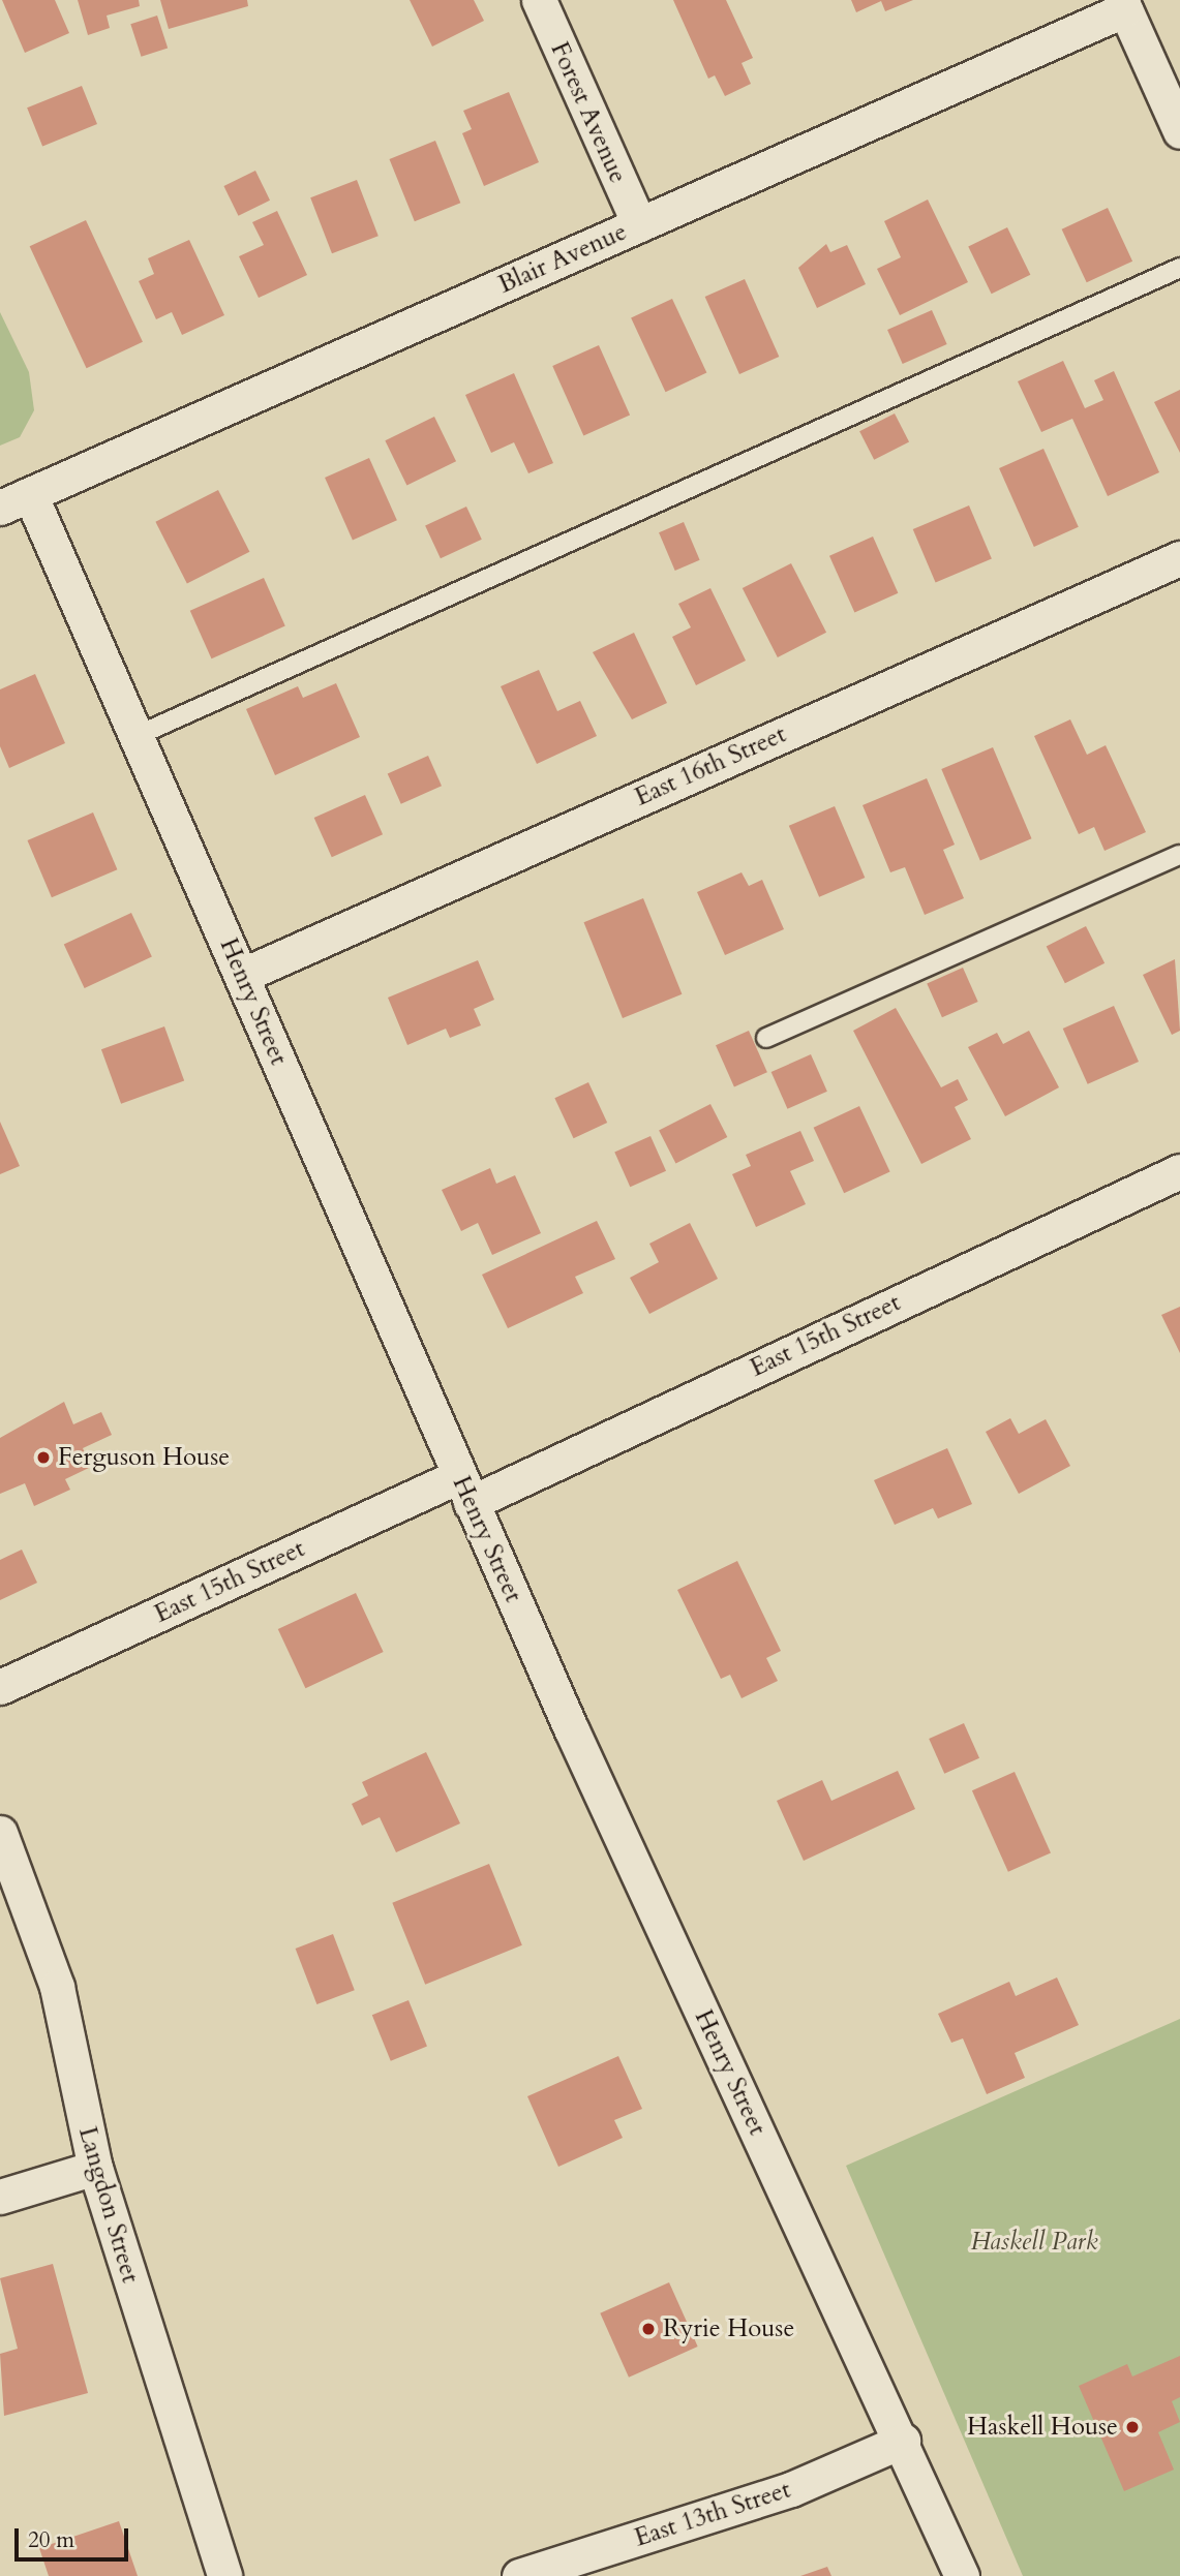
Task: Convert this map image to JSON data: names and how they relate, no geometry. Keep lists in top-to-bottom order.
{
  "streets": {
    "street": [
      "Forest Avenue",
      "Blair Avenue",
      "East 16th Street",
      "Henry Street",
      "East 15th Street",
      "Langdon Street",
      "East 13th Street"
    ]
  },
  "crossings": [
    ["Forest Avenue", "Blair Avenue"],
    ["Blair Avenue", "Henry Street"],
    ["East 16th Street", "Henry Street"],
    ["Henry Street", "East 15th Street"],
    ["Henry Street", "East 13th Street"]
  ],
  "parks": ["Haskell Park"],
  "places": ["Ferguson House", "Ryrie House", "Haskell House"],
  "scale_bar": "20 m"
}
